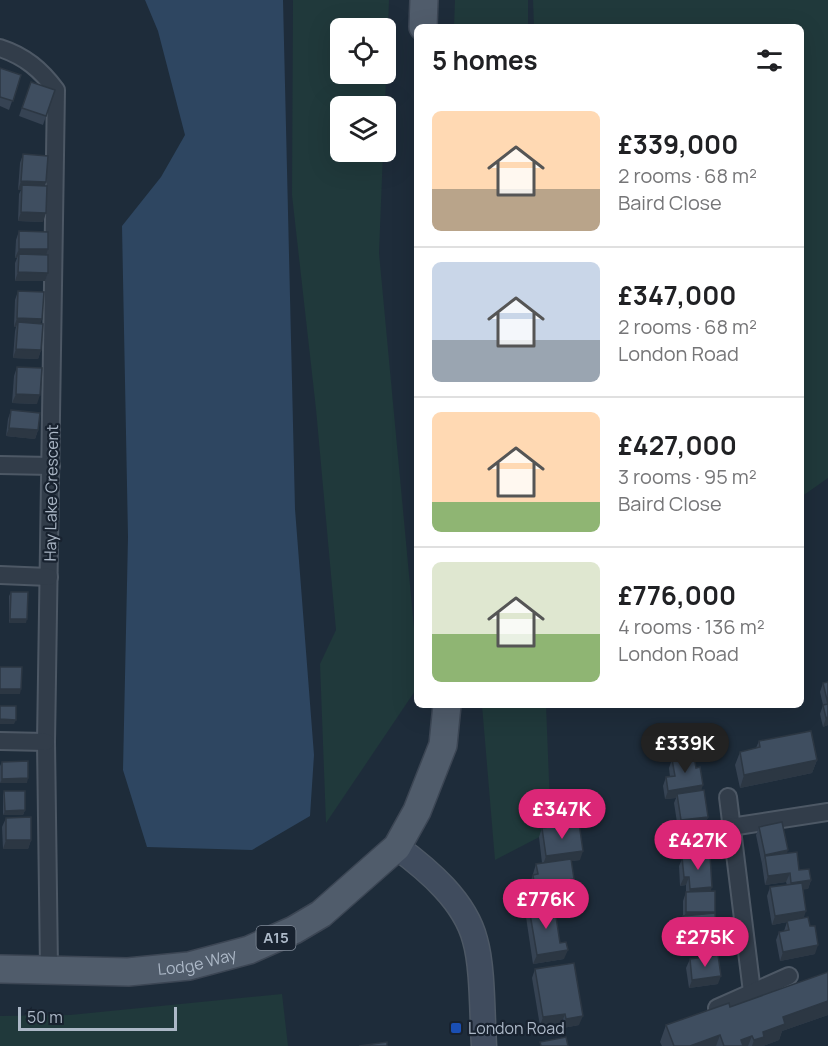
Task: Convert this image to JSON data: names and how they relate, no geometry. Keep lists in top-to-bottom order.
{
  "streets": {
    "main road": ["A15", "Lodge Way"],
    "street": ["Hay Lake Crescent"]
  },
  "crossings": [
    ["Hay Lake Crescent", "Lodge Way"],
    ["A15", "Lodge Way"]
  ],
  "places": {
    "transit": ["London Road"]
  },
  "scale_bar": "50 m",
  "page": {
    "heading": "5 homes",
    "list": [
      {
        "name": "£339,000",
        "note": "2 rooms · 68 m² · Baird Close"
      },
      {
        "name": "£347,000",
        "note": "2 rooms · 68 m² · London Road"
      },
      {
        "name": "£427,000",
        "note": "3 rooms · 95 m² · Baird Close"
      },
      {
        "name": "£776,000",
        "note": "4 rooms · 136 m² · London Road"
      }
    ],
    "price": [
      "£339K",
      "£347K",
      "£427K",
      "£776K",
      "£275K"
    ],
    "scale": "50 m"
  }
}
